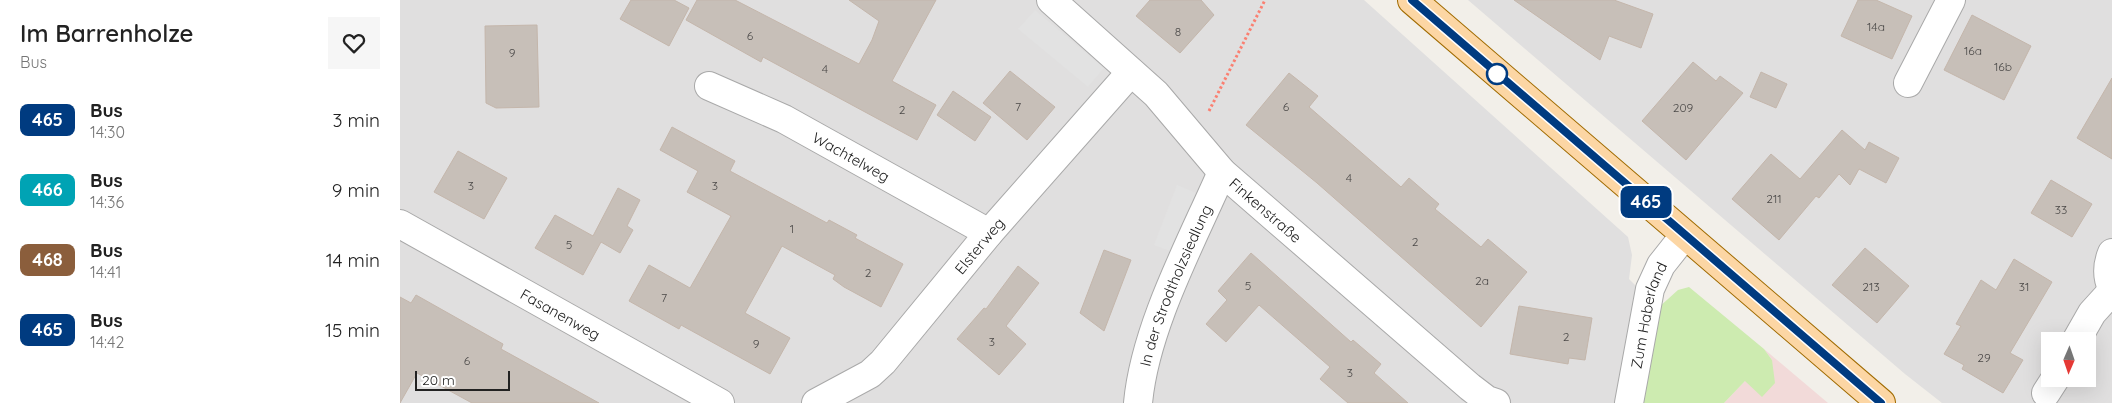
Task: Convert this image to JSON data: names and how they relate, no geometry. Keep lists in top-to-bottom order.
{
  "streets": {
    "street": [
      "Wachtelweg",
      "Finkenstraße",
      "Elsterweg",
      "In der Strodtholzsiedlung",
      "Fasanenweg",
      "Zum Haberland"
    ]
  },
  "crossings": [
    ["Wachtelweg", "Elsterweg"],
    ["Finkenstraße", "Elsterweg"],
    ["Finkenstraße", "In der Strodtholzsiedlung"]
  ],
  "lines": ["bus line 465"],
  "house_numbers": [
    "14a",
    "8",
    "6",
    "16a",
    "9",
    "16b",
    "4",
    "7",
    "6",
    "209",
    "2",
    "4",
    "3",
    "3",
    "211",
    "33",
    "1",
    "2",
    "5",
    "2",
    "2a",
    "5",
    "213",
    "31",
    "7",
    "2",
    "3",
    "9",
    "29",
    "6",
    "3"
  ],
  "scale_bar": "20 m",
  "north": "bottom",
  "page": {
    "heading": ["Im Barrenholze", "Bus"],
    "on_map": "465",
    "list": [
      {
        "mark": "465",
        "name": "Bus",
        "note": "14:30",
        "value": "3 min"
      },
      {
        "mark": "466",
        "name": "Bus",
        "note": "14:36",
        "value": "9 min"
      },
      {
        "mark": "468",
        "name": "Bus",
        "note": "14:41",
        "value": "14 min"
      },
      {
        "mark": "465",
        "name": "Bus",
        "note": "14:42",
        "value": "15 min"
      }
    ],
    "scale": "20 m"
  }
}
